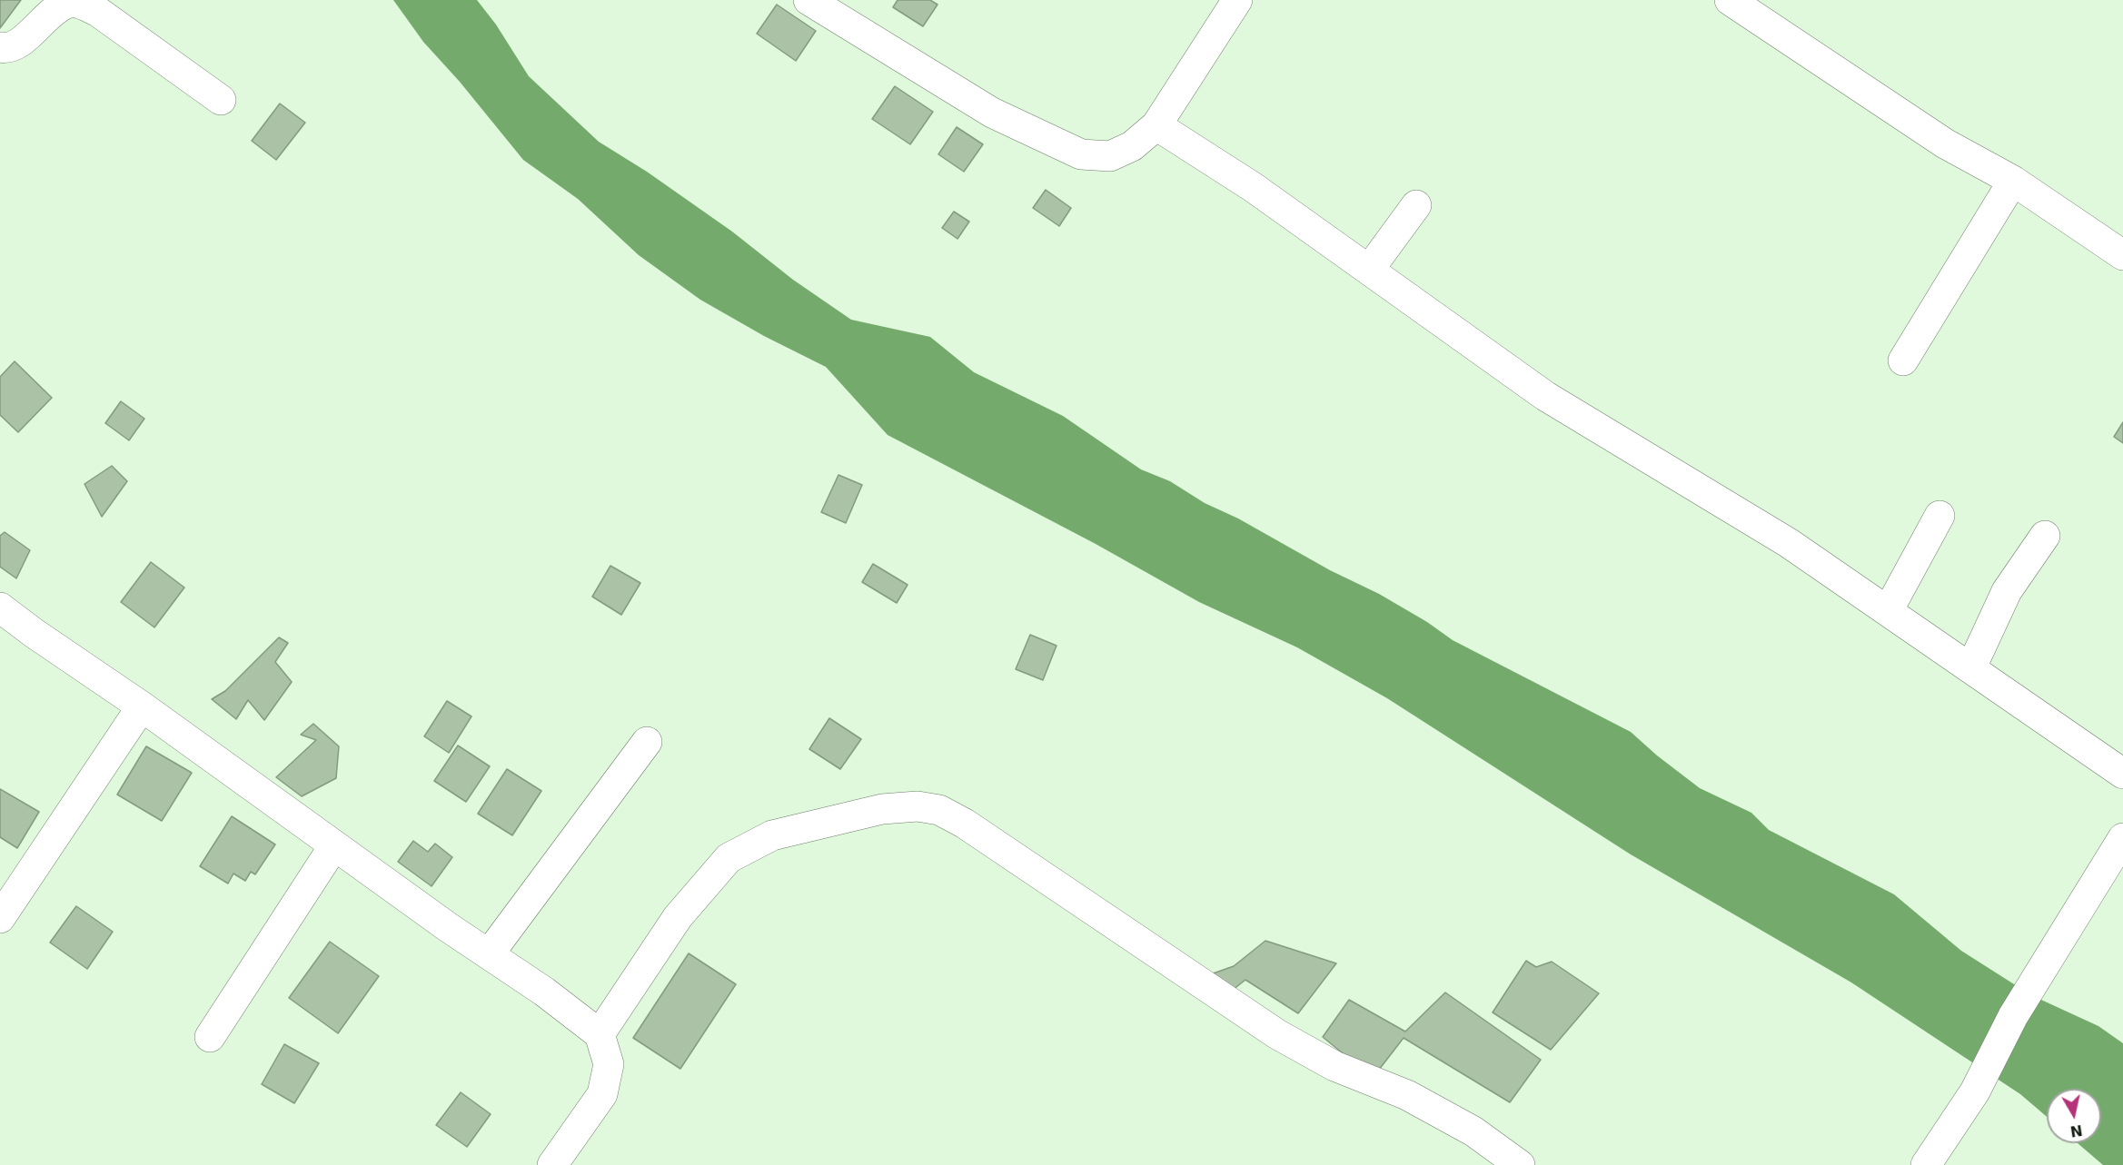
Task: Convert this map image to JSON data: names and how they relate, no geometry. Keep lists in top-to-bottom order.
{
  "north": "bottom"
}
